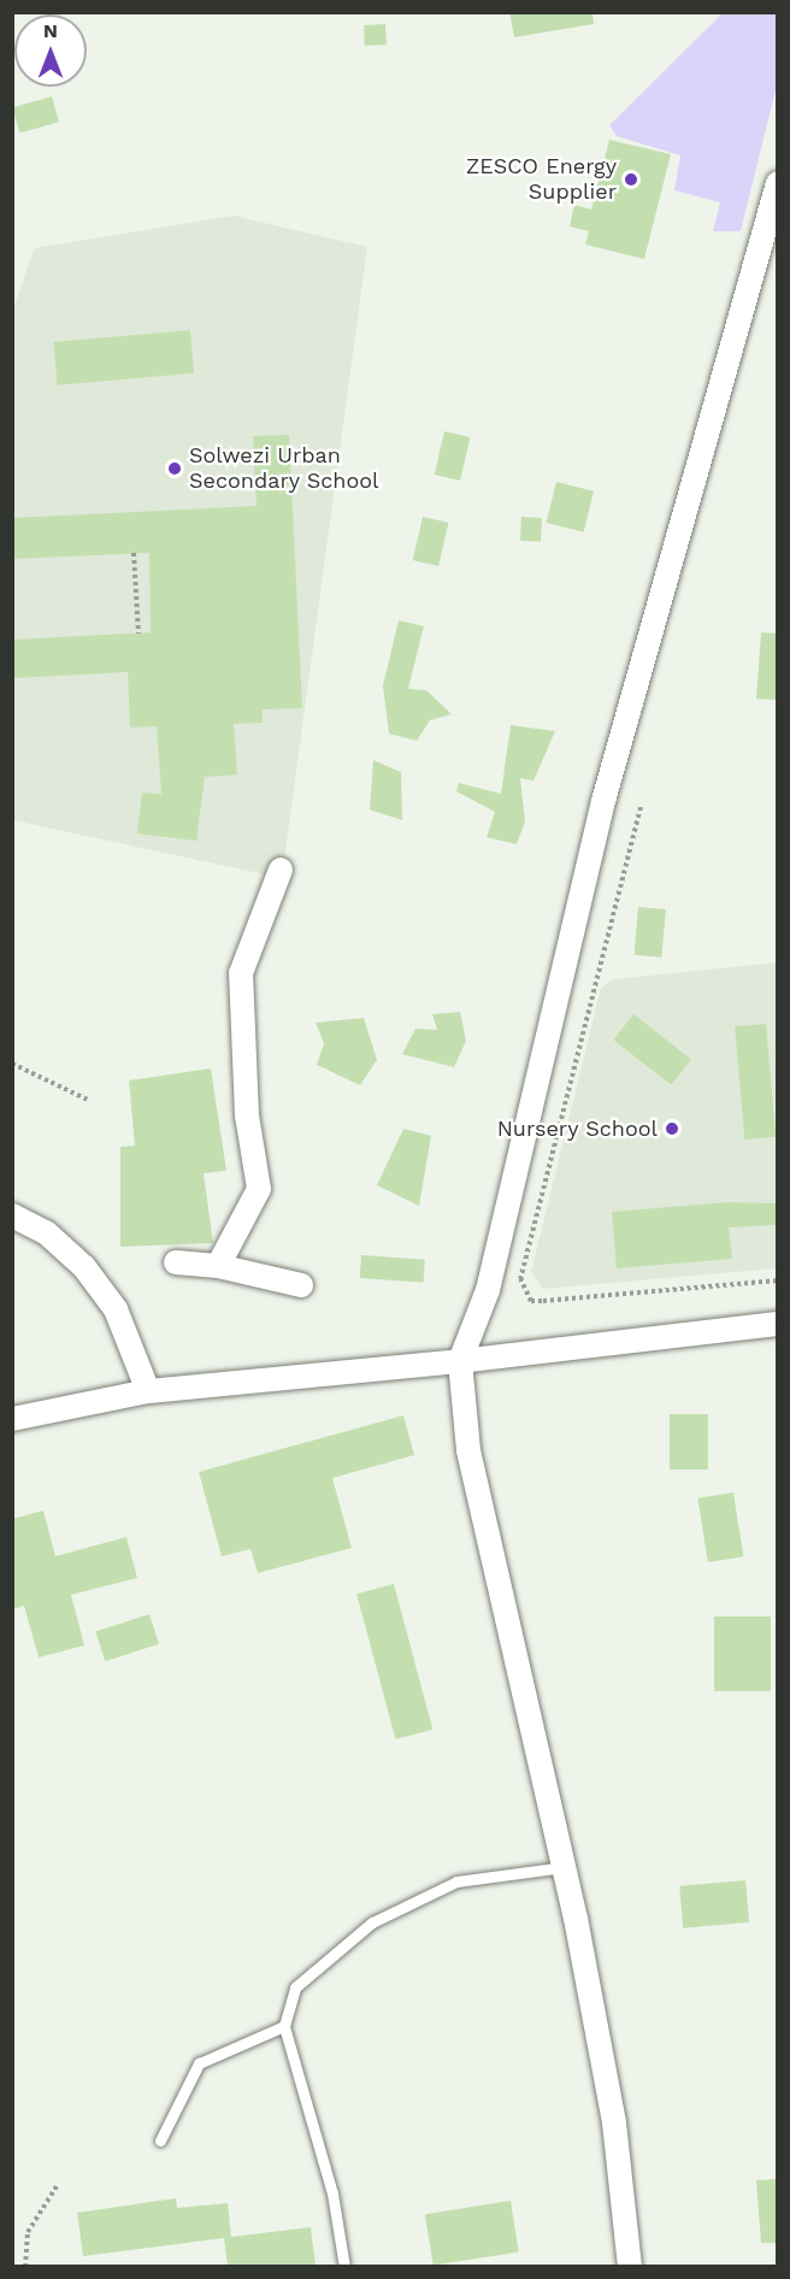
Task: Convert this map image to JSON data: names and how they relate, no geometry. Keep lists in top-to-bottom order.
{
  "places": ["ZESCO Energy Supplier", "Solwezi Urban Secondary School", "Nursery School"],
  "north": "top"
}
